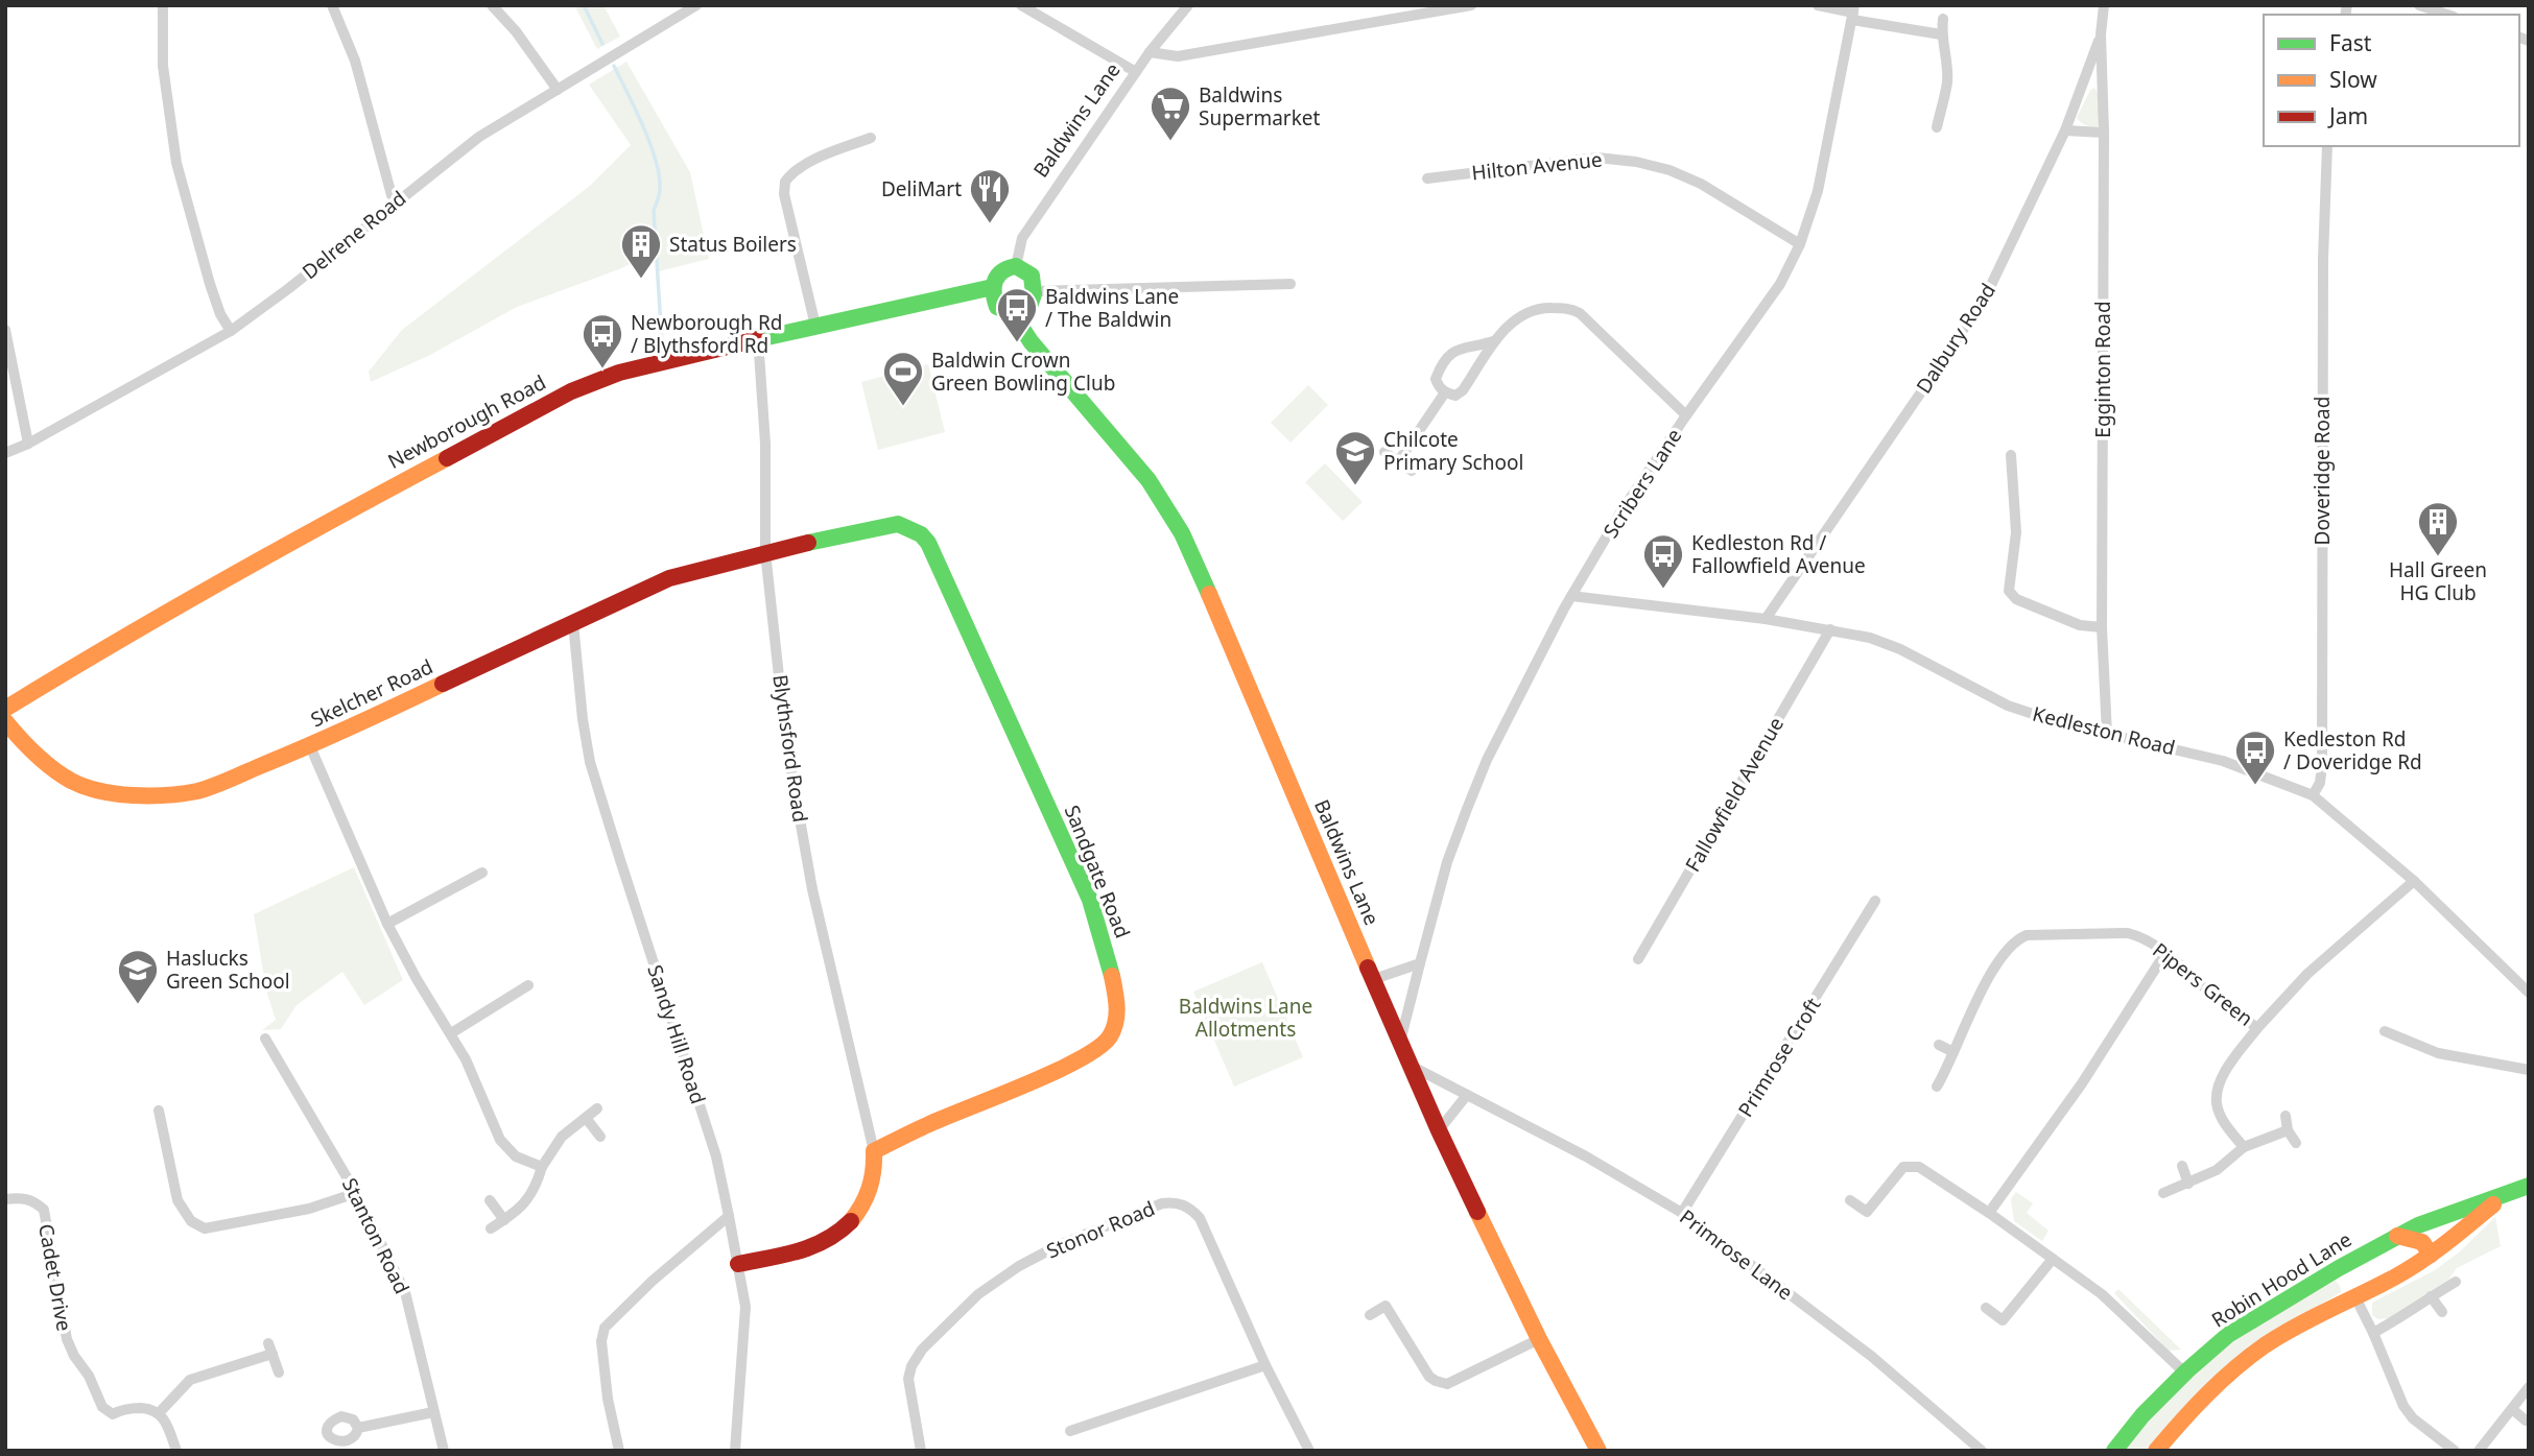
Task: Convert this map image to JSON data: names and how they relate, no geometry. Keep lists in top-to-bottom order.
{
  "streets": {
    "street": [
      "Baldwins Lane",
      "Hilton Avenue",
      "Delrene Road",
      "Dalbury Road",
      "Egginton Road",
      "Newborough Road",
      "Doveridge Road",
      "Scribers Lane",
      "Skelcher Road",
      "Kedleston Road",
      "Blythsford Road",
      "Fallowfield Avenue",
      "Sandgate Road",
      "Pipers Green",
      "Sandy Hill Road",
      "Primrose Croft",
      "Stonor Road",
      "Stanton Road",
      "Primrose Lane",
      "Cadet Drive",
      "Robin Hood Lane"
    ]
  },
  "crossings": [
    ["Baldwins Lane", "Newborough Road"],
    ["Baldwins Lane", "Scribers Lane"],
    ["Baldwins Lane", "Primrose Lane"],
    ["Hilton Avenue", "Scribers Lane"],
    ["Dalbury Road", "Egginton Road"],
    ["Dalbury Road", "Kedleston Road"],
    ["Egginton Road", "Kedleston Road"],
    ["Newborough Road", "Blythsford Road"],
    ["Doveridge Road", "Kedleston Road"],
    ["Scribers Lane", "Kedleston Road"],
    ["Skelcher Road", "Blythsford Road"],
    ["Skelcher Road", "Sandgate Road"],
    ["Skelcher Road", "Sandy Hill Road"],
    ["Kedleston Road", "Fallowfield Avenue"],
    ["Kedleston Road", "Pipers Green"],
    ["Blythsford Road", "Sandgate Road"],
    ["Primrose Croft", "Primrose Lane"]
  ],
  "parks": ["Baldwins Lane Allotments"],
  "places": {
    "supermarket": ["Baldwins Supermarket"],
    "restaurant": ["DeliMart"],
    "building": ["Status Boilers", "Hall Green HG Club"],
    "bus stop": [
      "Baldwins Lane / The Baldwin",
      "Newborough Rd / Blythsford Rd",
      "Kedleston Rd / Fallowfield Avenue",
      "Kedleston Rd / Doveridge Rd"
    ],
    "sports": ["Baldwin Crown Green Bowling Club"],
    "school or university": ["Chilcote Primary School", "Haslucks Green School"]
  },
  "legend": ["Fast", "Slow", "Jam"]
}
